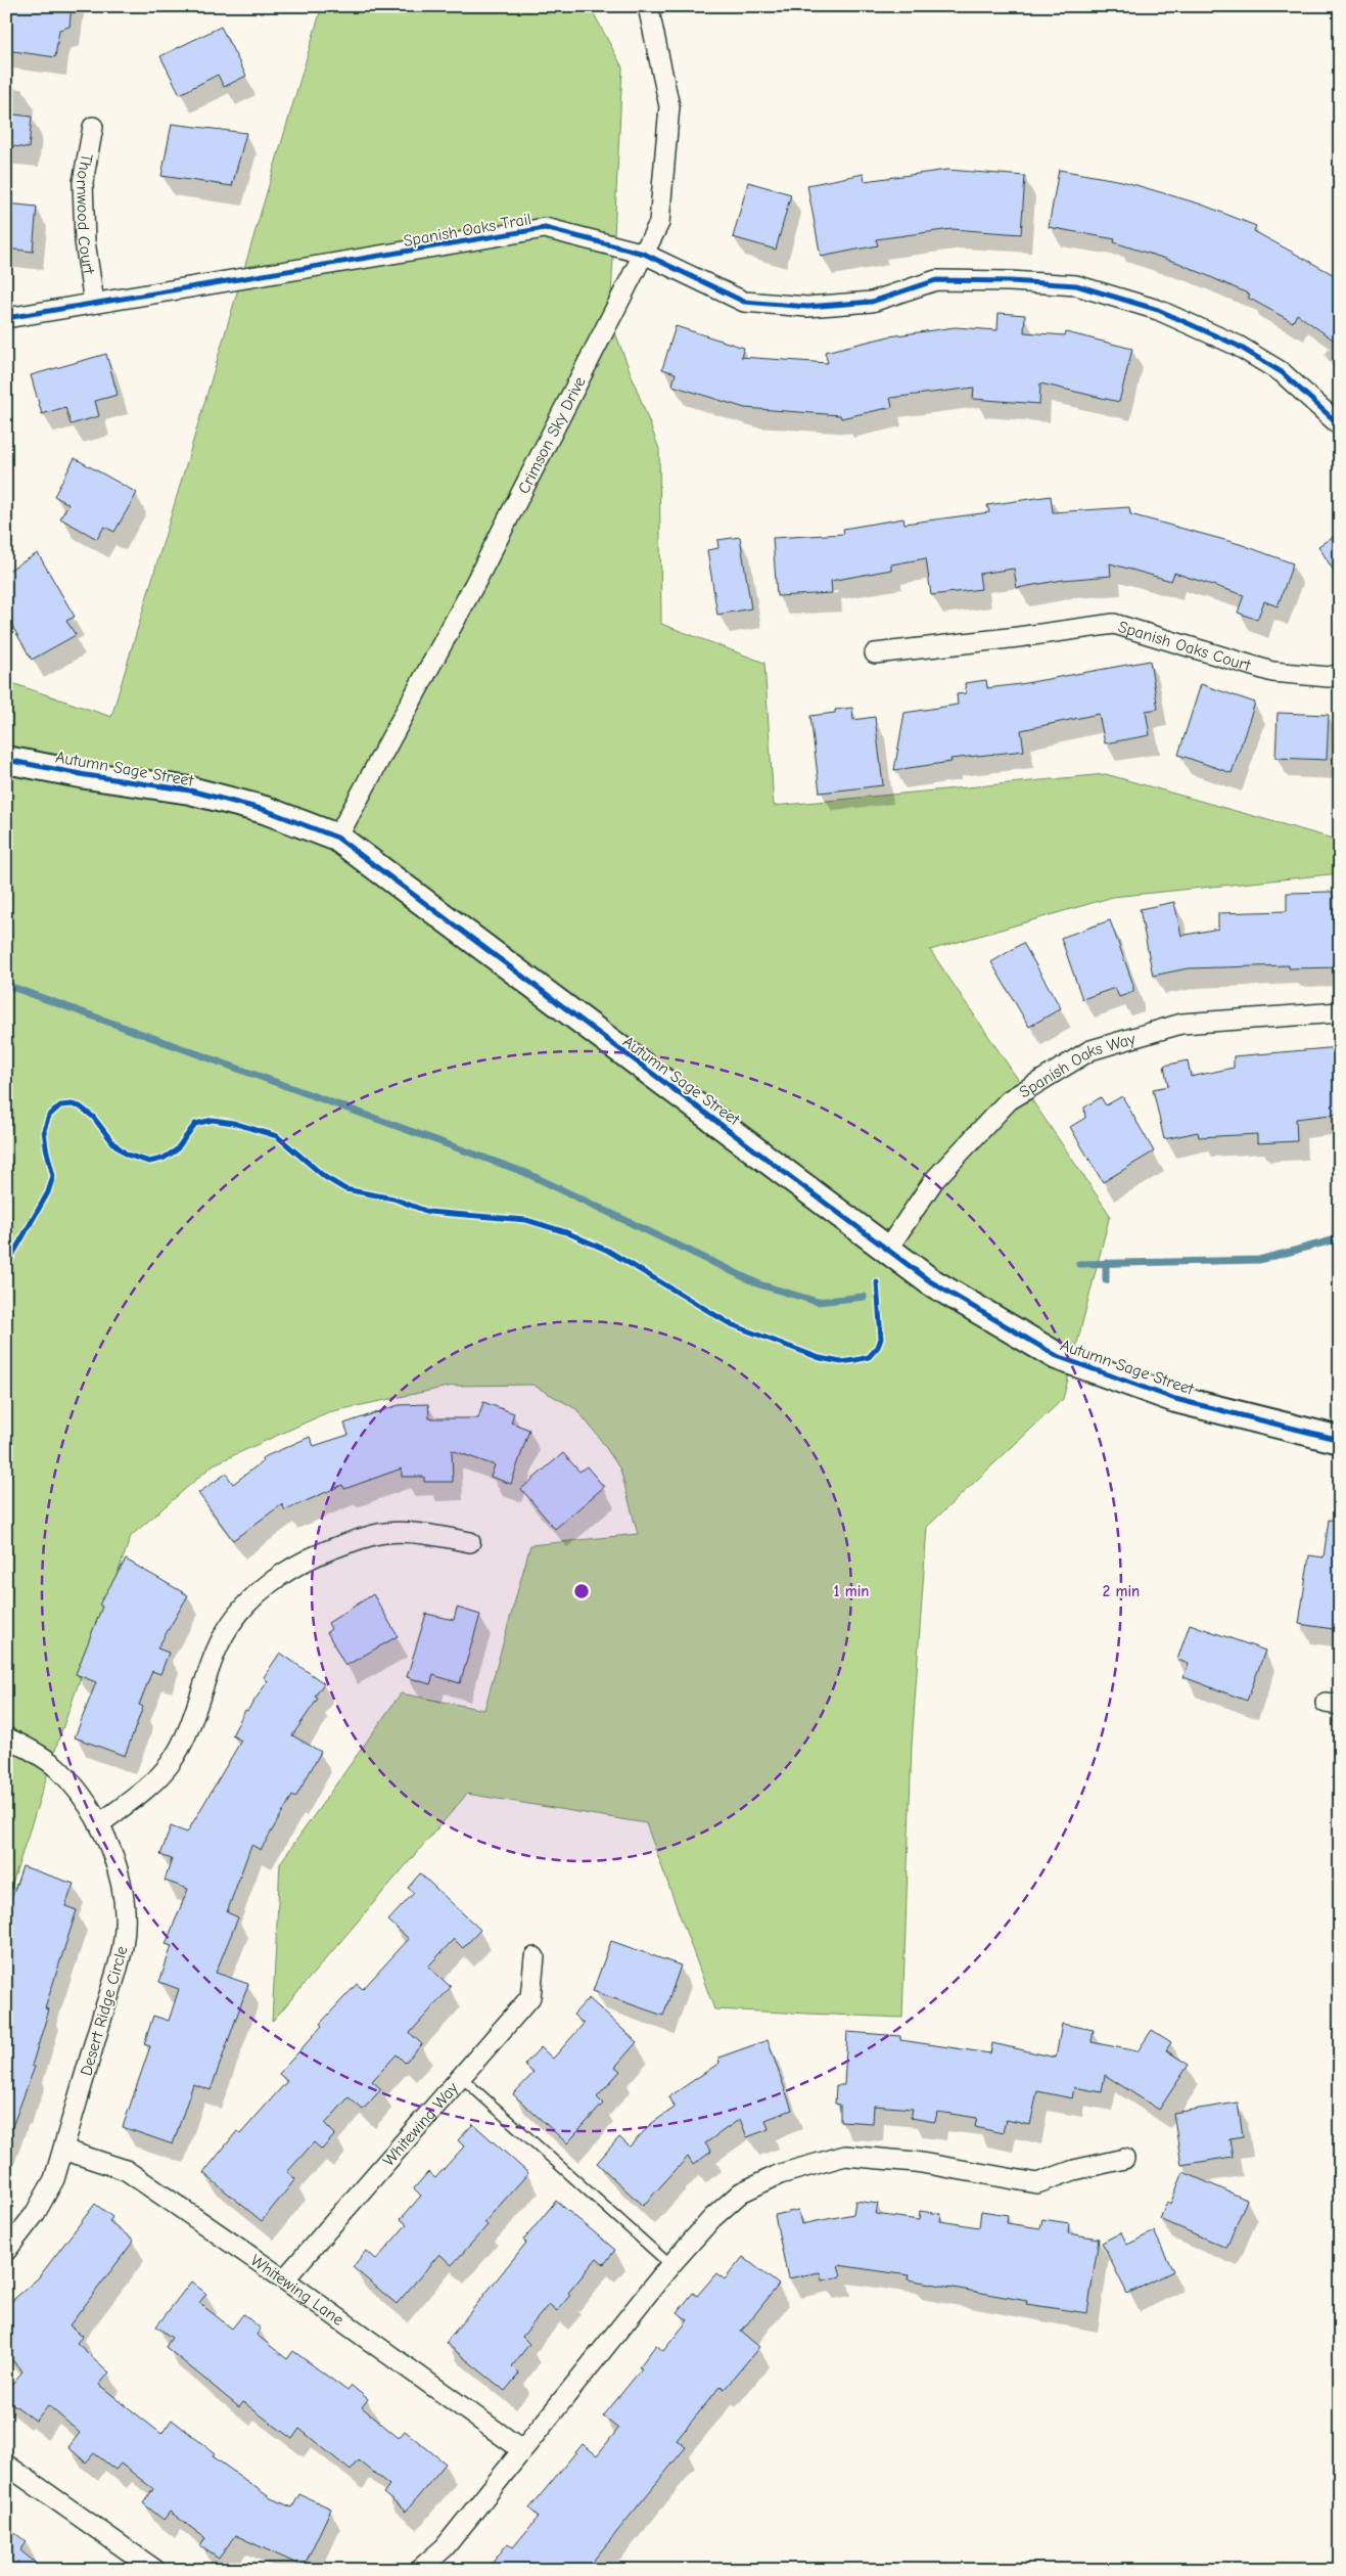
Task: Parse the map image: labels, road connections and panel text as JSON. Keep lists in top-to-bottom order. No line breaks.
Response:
{"streets":{"street":["Thornwood Court","Spanish Oaks Trail","Crimson Sky Drive","Spanish Oaks Court","Autumn Sage Street","Spanish Oaks Way","Desert Ridge Circle","Whitewing Way","Whitewing Lane"]},"crossings":[["Thornwood Court","Spanish Oaks Trail"],["Spanish Oaks Trail","Crimson Sky Drive"],["Crimson Sky Drive","Autumn Sage Street"],["Autumn Sage Street","Spanish Oaks Way"],["Desert Ridge Circle","Whitewing Lane"],["Whitewing Way","Whitewing Lane"]],"rings":["1 min","2 min"]}
